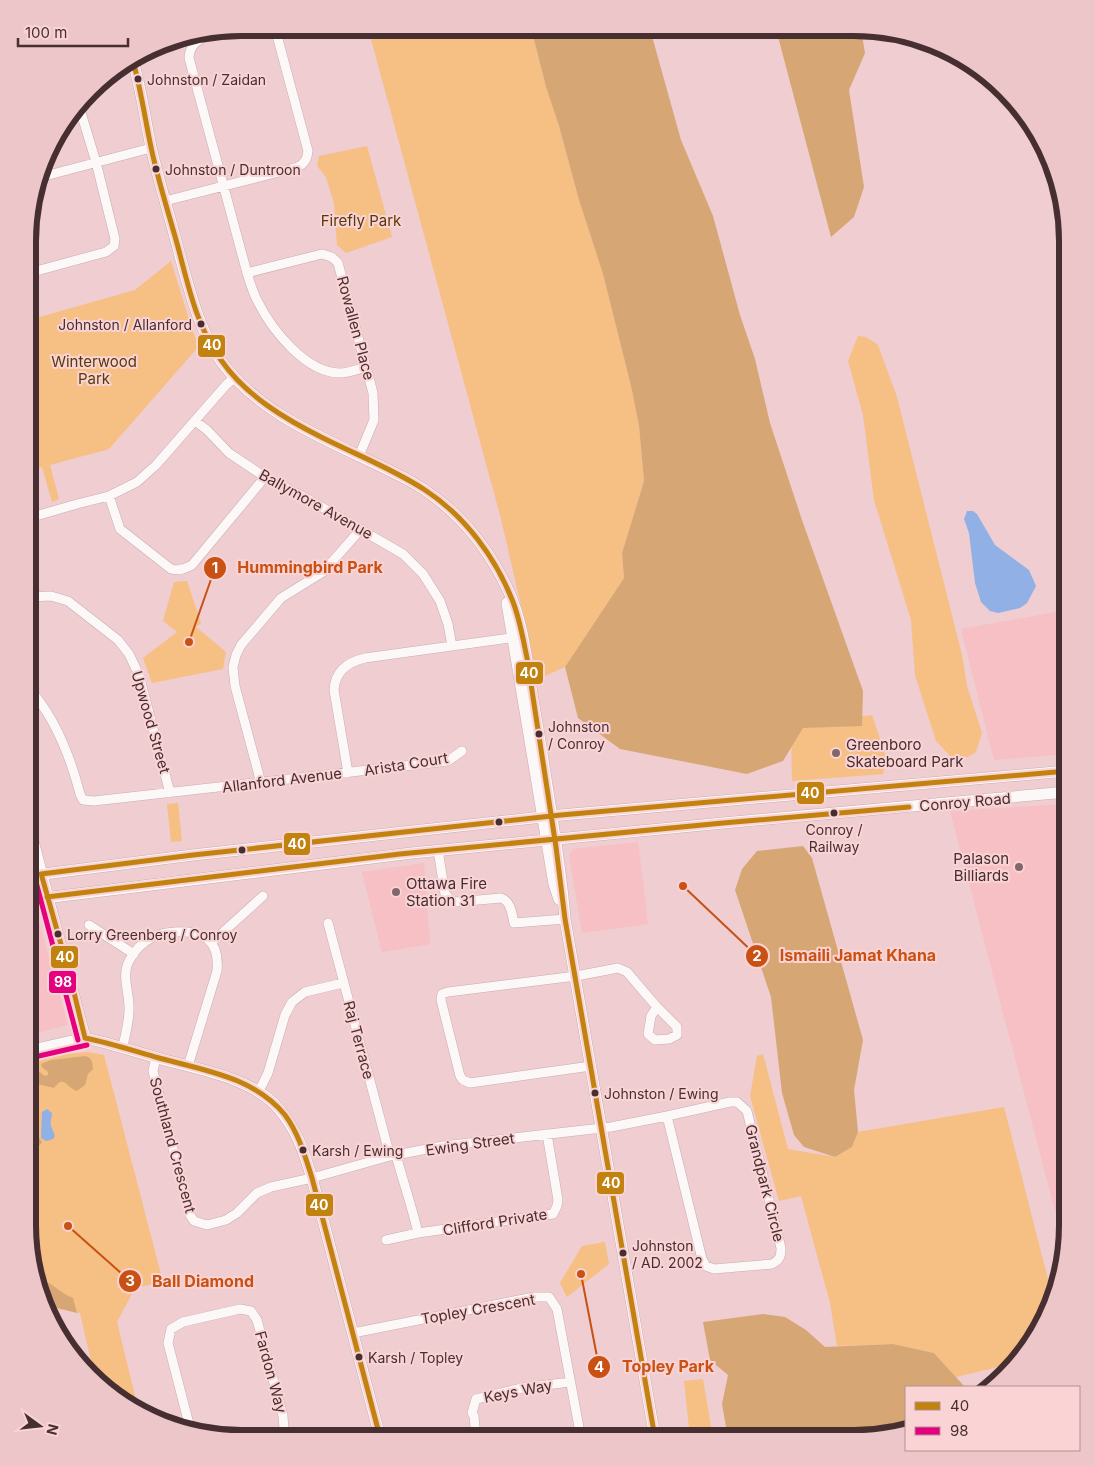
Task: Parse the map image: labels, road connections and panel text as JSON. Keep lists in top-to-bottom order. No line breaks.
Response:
{"streets":{"street":["Rowallen Place","Ballymore Avenue","Upwood Street","Arista Court","Allanford Avenue","Conroy Road","Raj Terrace","Ewing Street","Southland Crescent","Grandpark Circle","Clifford Private","Topley Crescent","Fardon Way","Keys Way"]},"crossings":[["Ballymore Avenue","Allanford Avenue"],["Upwood Street","Allanford Avenue"],["Arista Court","Allanford Avenue"],["Raj Terrace","Ewing Street"],["Raj Terrace","Clifford Private"],["Ewing Street","Southland Crescent"],["Ewing Street","Grandpark Circle"],["Ewing Street","Clifford Private"],["Topley Crescent","Keys Way"]],"parks":["Firefly Park","Winterwood Park"],"places":["Johnston / Zaidan","Johnston / Duntroon","Johnston / Allanford","Hummingbird Park","Johnston / Conroy","Greenboro Skateboard Park","Conroy / Railway","Palason Billiards","Ismaili Jamat Khana","Ottawa Fire Station 31","Lorry Greenberg / Conroy","Johnston / Ewing","Karsh / Ewing","Ball Diamond","Johnston / AD. 2002","Topley Park","Karsh / Topley"],"lines":["transit line 40","transit line 98"],"legend":["40","98"],"scale_bar":"100 m","north":"right"}
